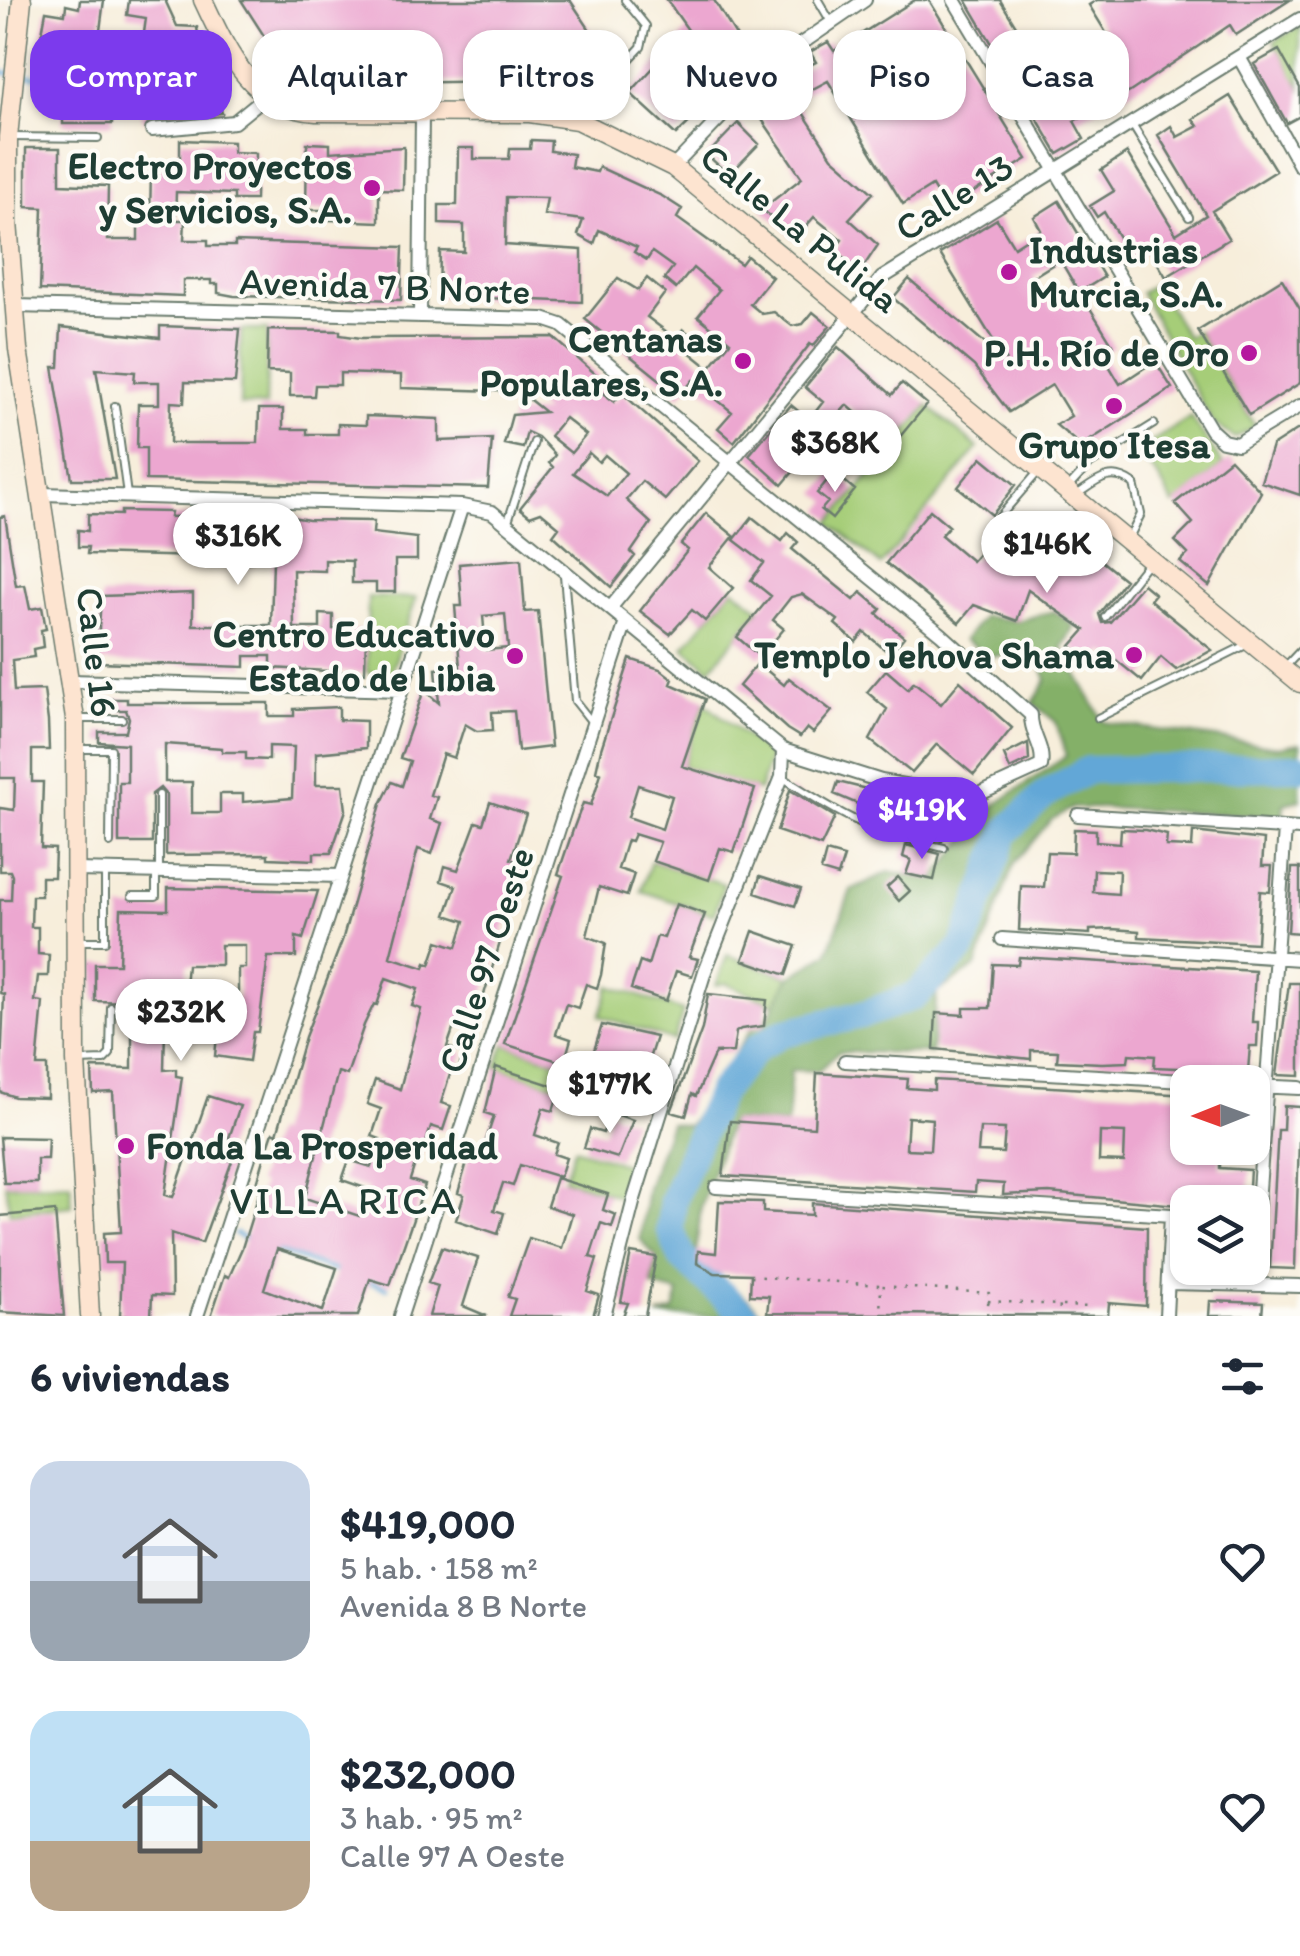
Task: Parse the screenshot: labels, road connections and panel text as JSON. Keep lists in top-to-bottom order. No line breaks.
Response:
{"streets":{"main road":["Calle La Pulida","Calle 16"],"street":["Calle 13","Avenida 7 B Norte","Calle 97 Oeste"]},"crossings":[["Calle 13","Calle La Pulida"],["Calle 13","Avenida 7 B Norte"],["Avenida 7 B Norte","Calle 16"]],"districts":["VILLA RICA"],"places":["Electro Proyectos y Servicios, S.A.","Industrias Murcia, S.A.","P.H. Río de Oro","Centanas Populares, S.A.","Grupo Itesa","Templo Jehova Shama","Centro Educativo Estado de Libia","Fonda La Prosperidad"],"north":"left","page":{"chip":["Comprar","Alquilar","Filtros","Nuevo","Piso","Casa"],"price":["$368K","$316K","$146K","$419K","$232K","$177K"],"heading":"6 viviendas","list":[{"name":"$419,000","note":"5 hab. · 158 m² · Avenida 8 B Norte"},{"name":"$232,000","note":"3 hab. · 95 m² · Calle 97 A Oeste"}]}}
